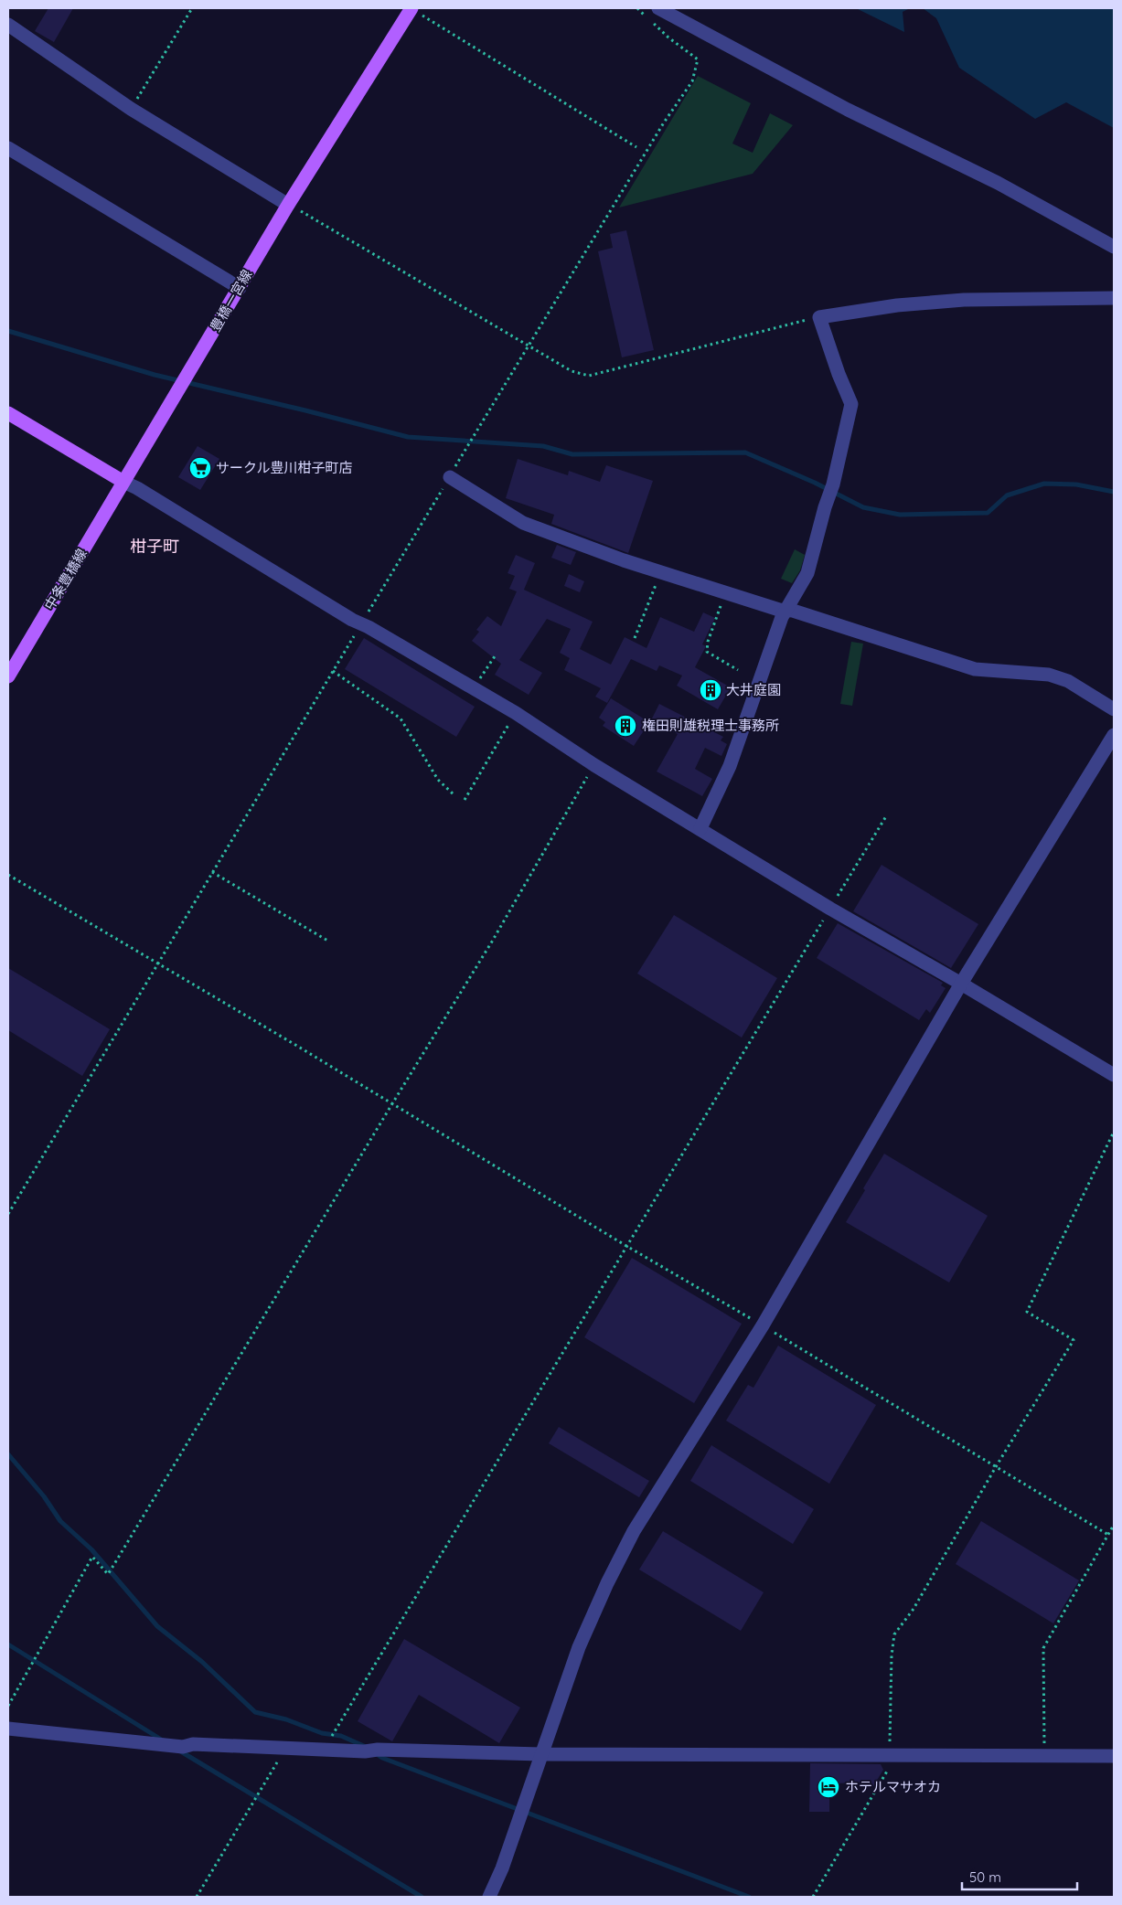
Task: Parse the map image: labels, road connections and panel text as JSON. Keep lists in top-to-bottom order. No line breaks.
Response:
{"streets":{"main road":["豊橋一宮線","中条豊橋線"]},"crossings":[["豊橋一宮線","中条豊橋線"]],"districts":["柑子町"],"places":{"supermarket":["サークル豊川柑子町店"],"building":["大井庭園","権田則雄税理士事務所"],"hotel":["ホテルマサオカ"]},"scale_bar":"50 m"}
